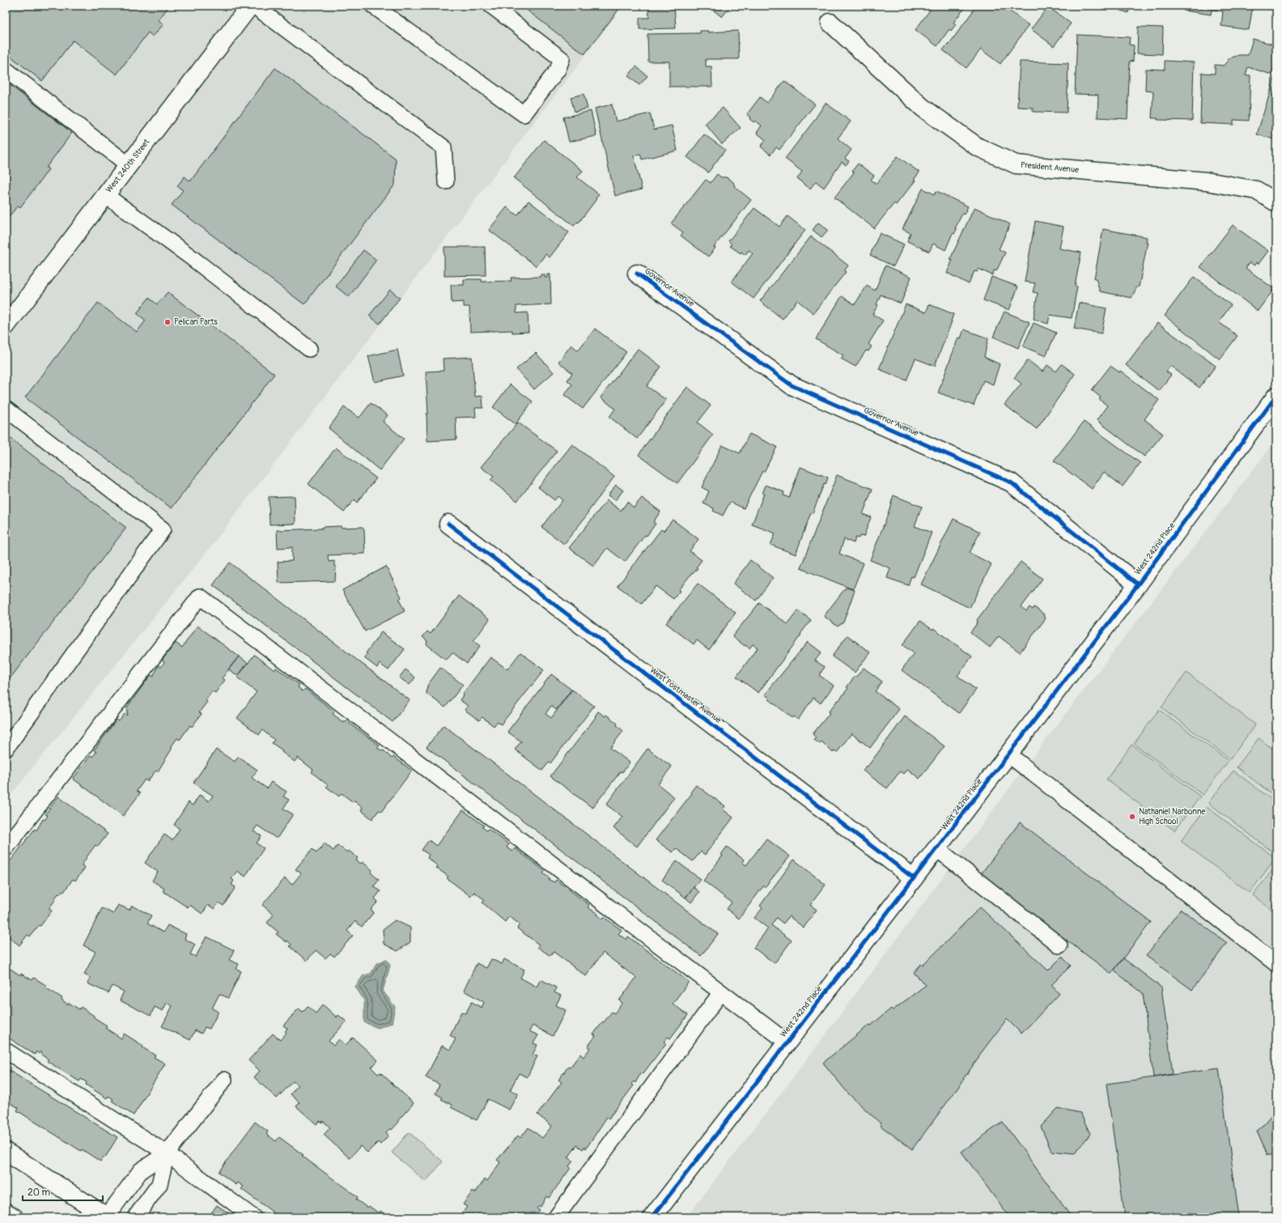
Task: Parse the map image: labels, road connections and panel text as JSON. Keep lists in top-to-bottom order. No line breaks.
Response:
{"streets":{"street":["West 240th Street","President Avenue","Governor Avenue","West 242nd Place","West Postmaster Avenue"]},"crossings":[["Governor Avenue","West 242nd Place"],["West 242nd Place","West Postmaster Avenue"]],"places":["Pelican Parts","Nathaniel Narbonne High School"],"scale_bar":"20 m"}
